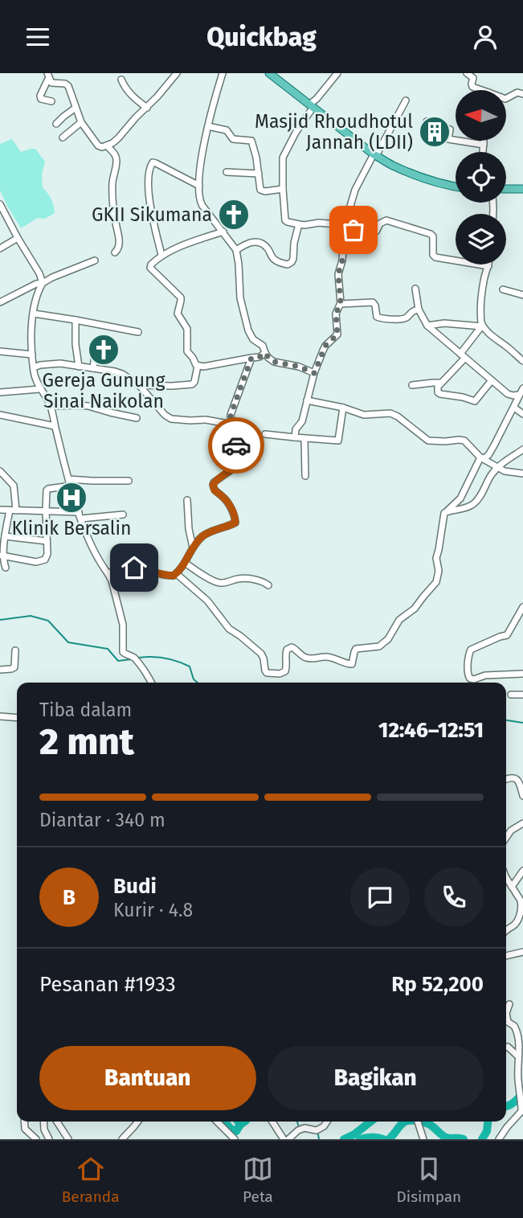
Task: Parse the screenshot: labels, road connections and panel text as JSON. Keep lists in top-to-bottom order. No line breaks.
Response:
{"places":{"building":["Masjid Rhoudhotul Jannah (LDII)"],"church":["GKII Sikumana","Gereja Gunung Sinai Naikolan"],"hospital":["Klinik Bersalin"]},"north":"left","page":{"header":"Quickbag","heading":["2 mnt","Tiba dalam","12:46–12:51"],"panel":["Budi","Kurir · 4.8","Pesanan #1933","Rp 52,200"],"bar":"Diantar · 340 m","round":"B","buttons":["Bantuan","Bagikan"],"tabs":["Beranda","Peta","Disimpan"]}}
